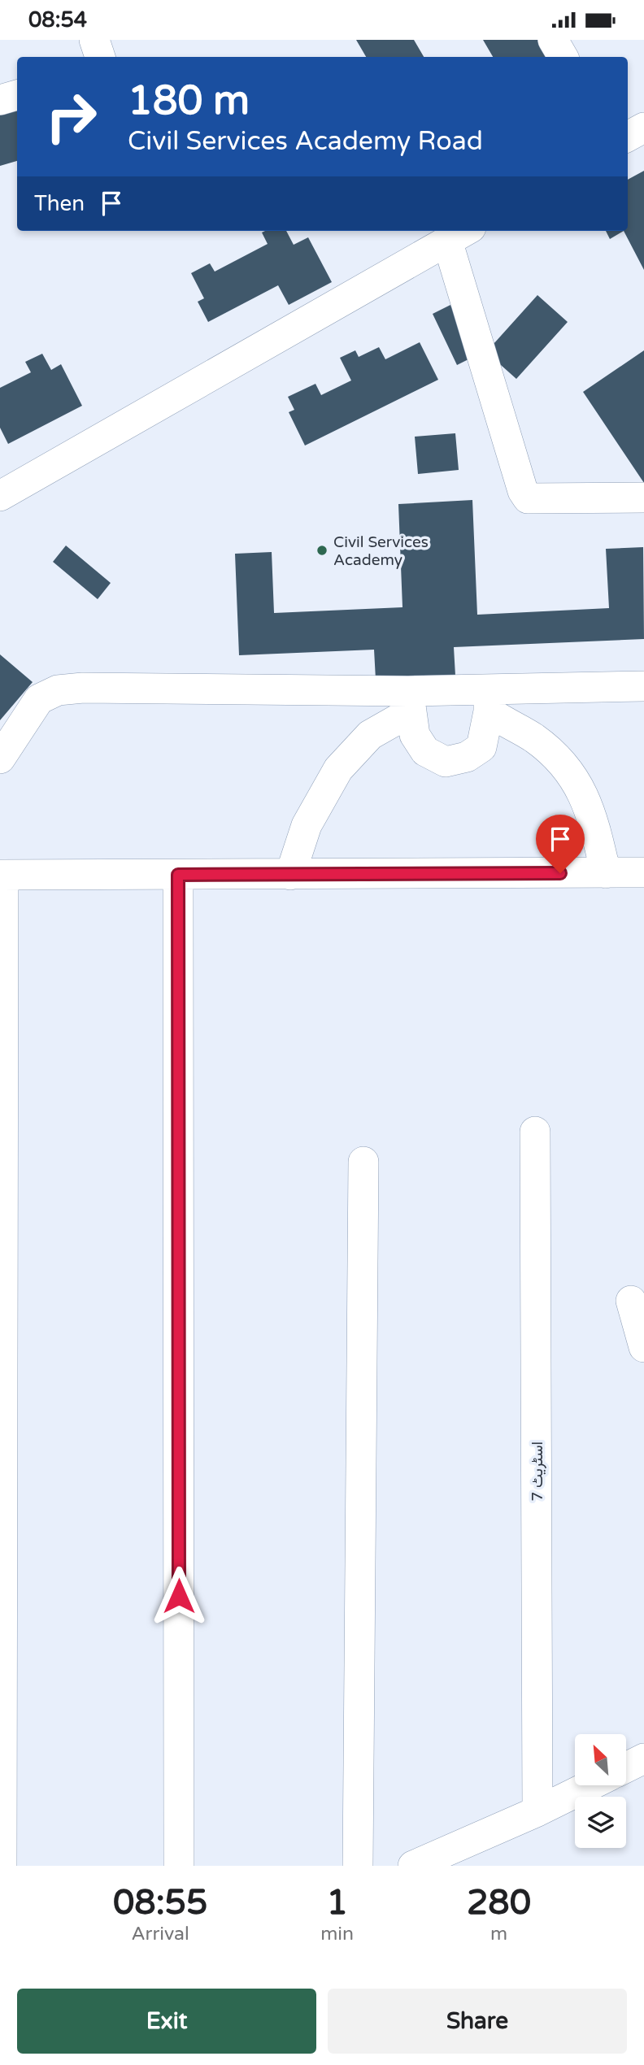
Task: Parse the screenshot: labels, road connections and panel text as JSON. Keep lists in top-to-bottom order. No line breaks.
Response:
{"streets":{"street":["اسٹریٹ 7"]},"places":["Civil Services Academy"],"north":"top left","page":{"status":"08:54","turn":["180 m","Civil Services Academy Road"],"then":"Then","eta":["08:55","Arrival","1","min","280","m"],"buttons":["Exit","Share"]}}
